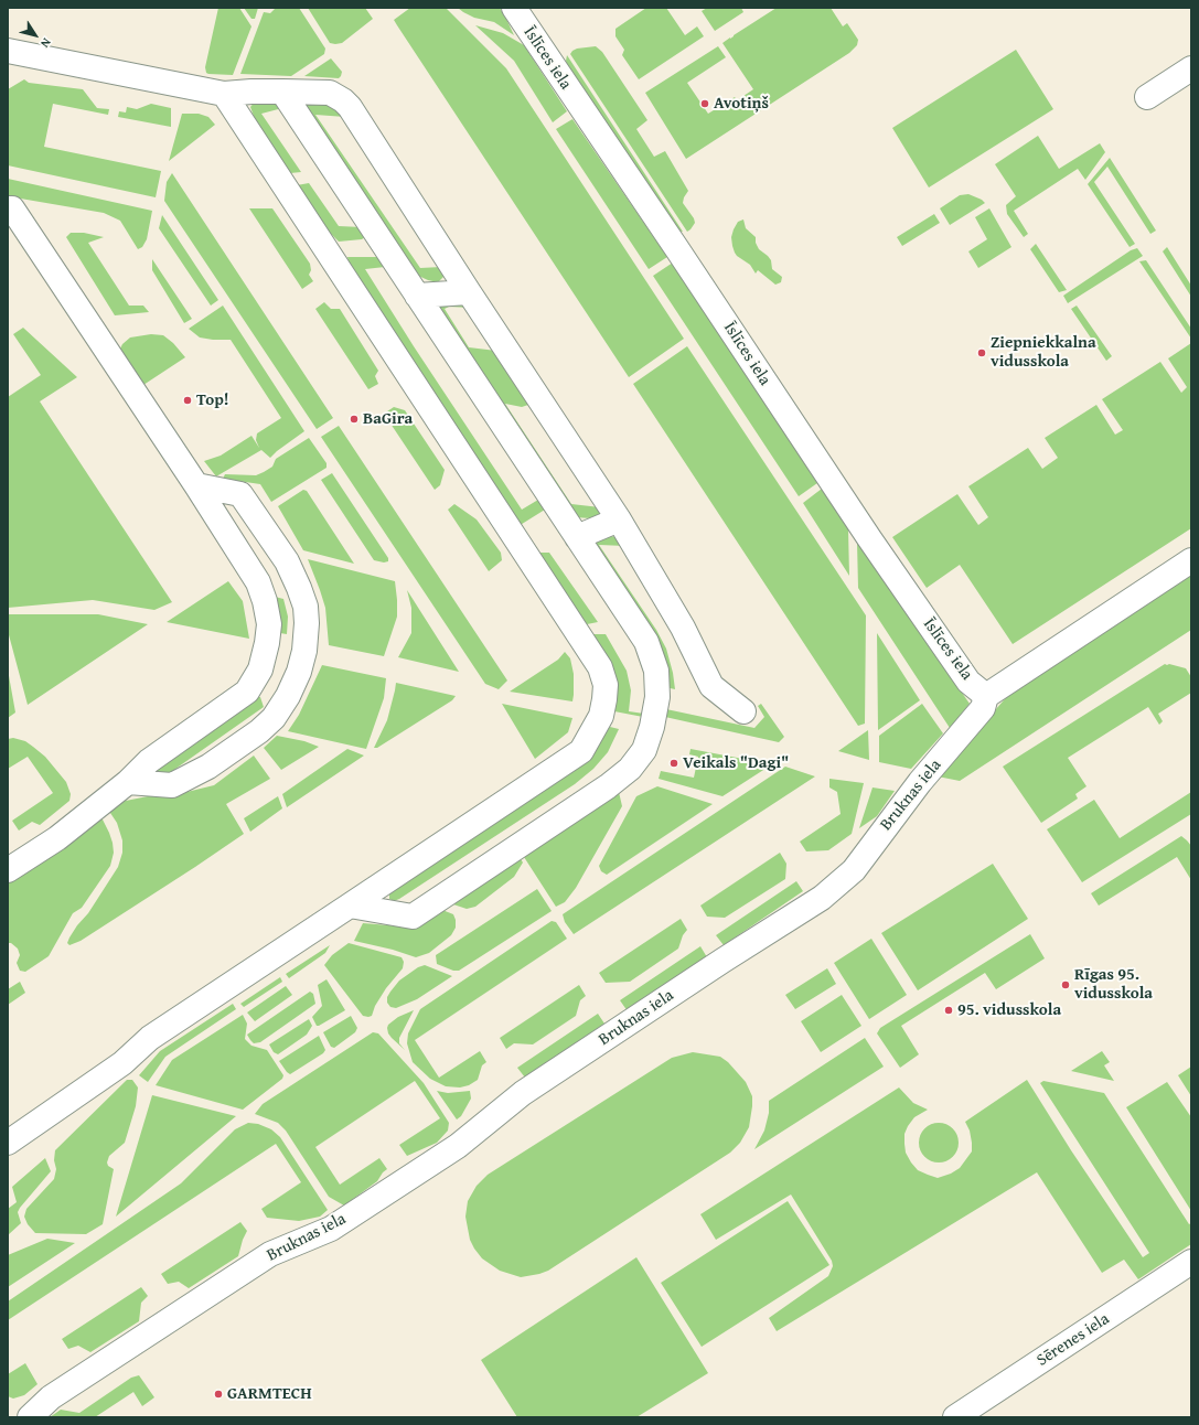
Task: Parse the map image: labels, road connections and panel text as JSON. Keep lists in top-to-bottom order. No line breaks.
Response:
{"streets":{"street":["Īslīces iela","Bruknas iela","Sērenes iela"]},"crossings":[["Īslīces iela","Bruknas iela"]],"places":["Avotiņš","Ziepniekkalna vidusskola","Top!","BaGira","Veikals \"Dagi\"","Rīgas 95. vidusskola","95. vidusskola","GARMTECH"],"north":"bottom right"}
